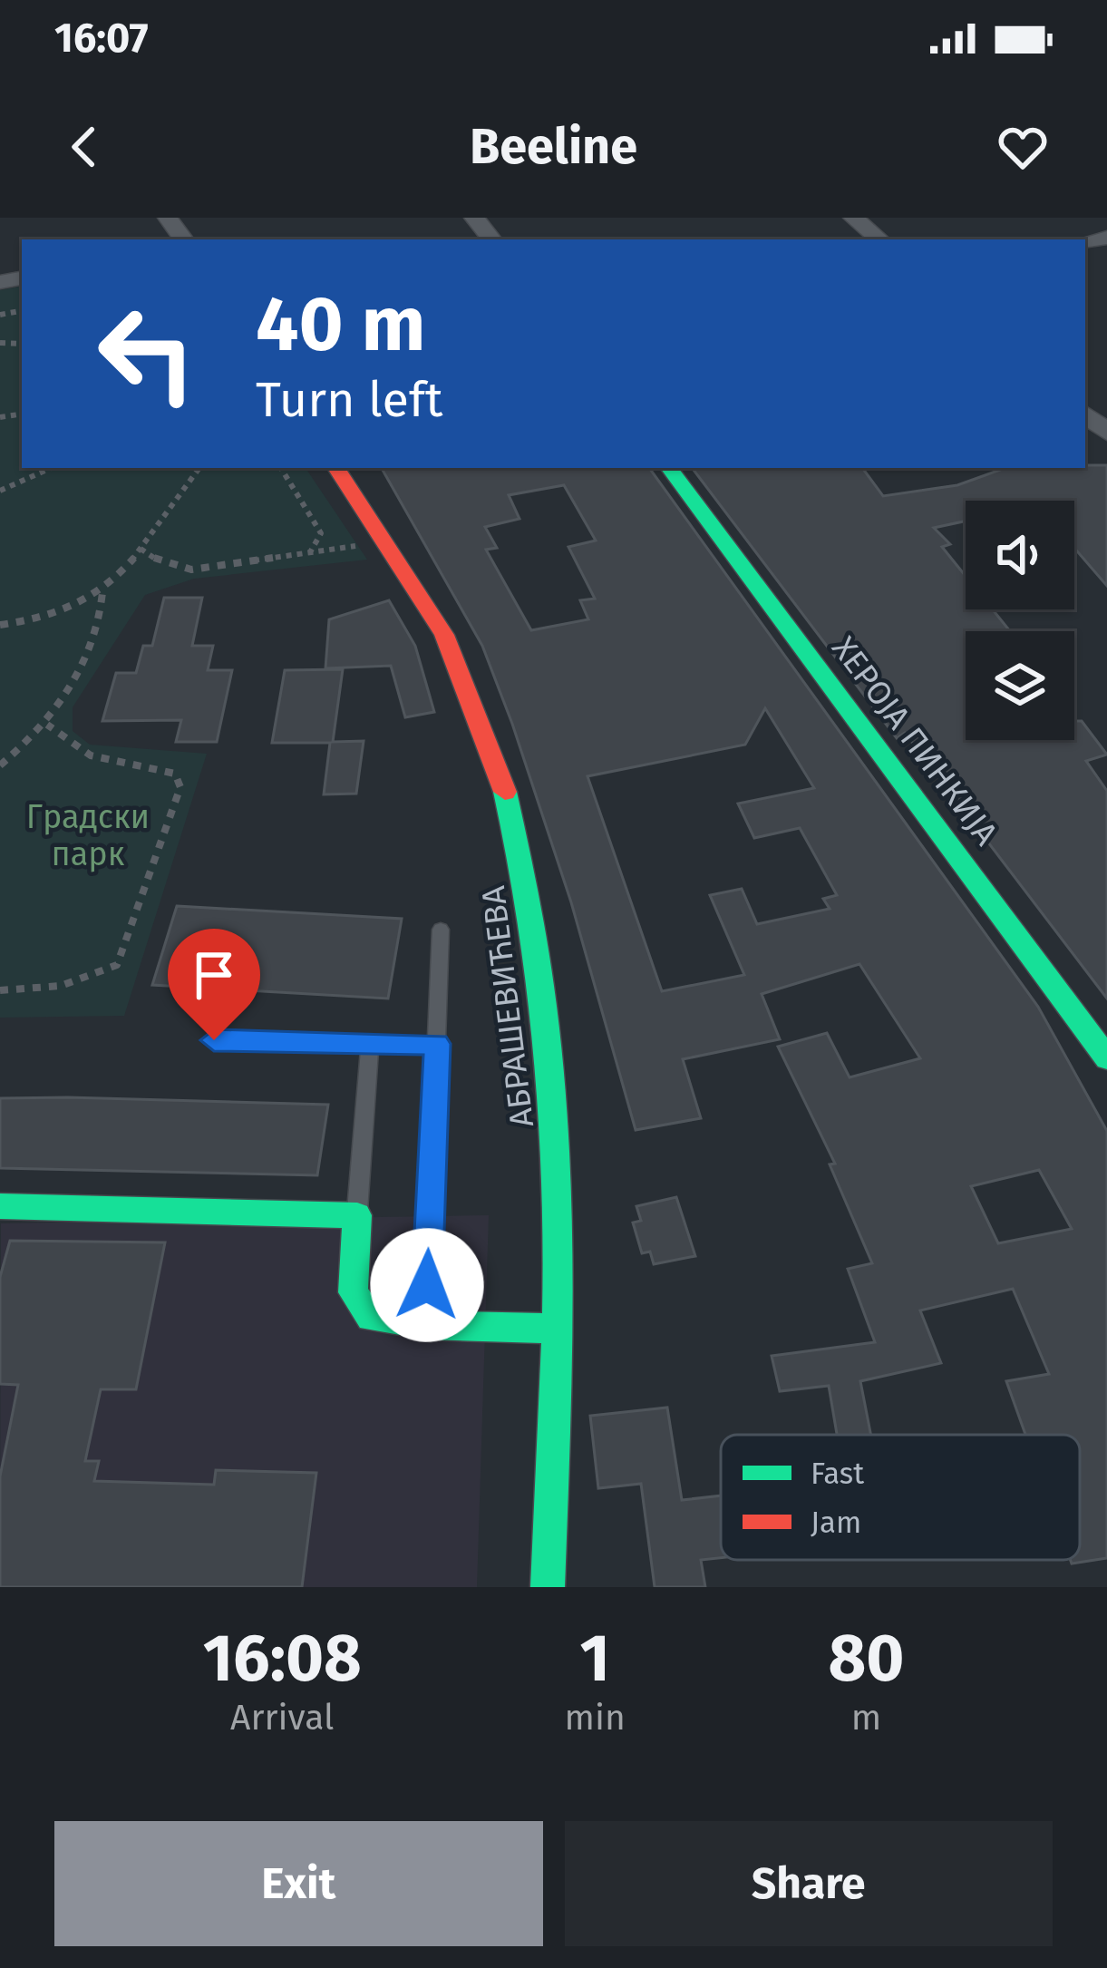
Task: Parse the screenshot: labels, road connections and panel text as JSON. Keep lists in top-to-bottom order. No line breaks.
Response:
{"streets":{"street":["ХЕРОЈА ПИНКИЈА","АБРАШЕВИЋЕВА"]},"parks":["Градски парк"],"legend":["Fast","Jam"],"page":{"status":"16:07","header":"Beeline","turn":["40 m","Turn left"],"eta":["16:08","Arrival","1","min","80","m"],"buttons":["Exit","Share"]}}
